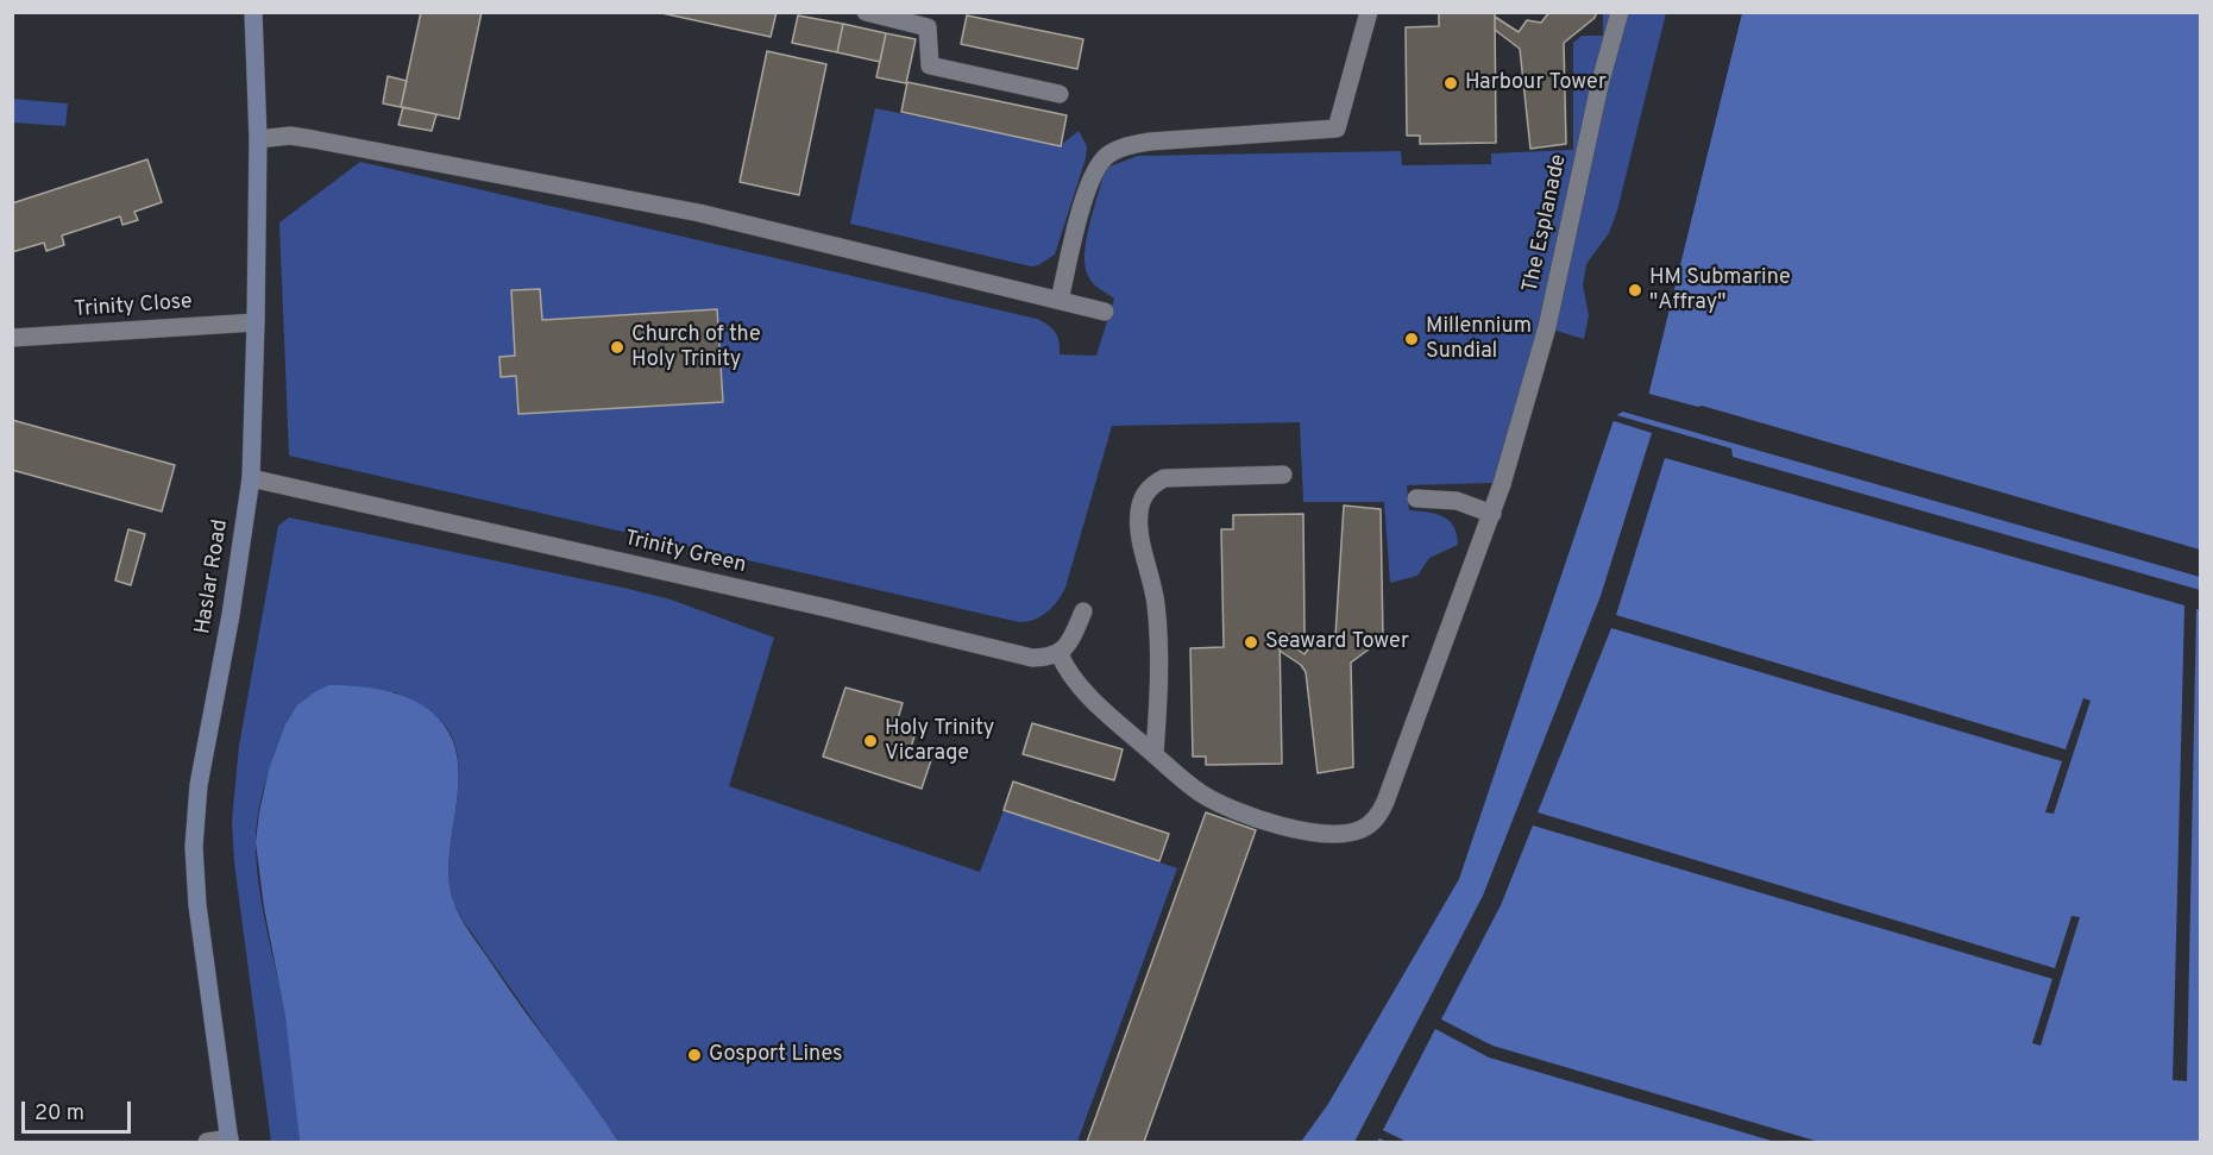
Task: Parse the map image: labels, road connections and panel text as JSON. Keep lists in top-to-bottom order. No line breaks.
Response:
{"streets":{"street":["The Esplanade","Trinity Close","Trinity Green","Haslar Road"]},"crossings":[["The Esplanade","Trinity Green"],["Trinity Close","Haslar Road"],["Trinity Green","Haslar Road"]],"places":["Harbour Tower","HM Submarine \"Affray\"","Millennium Sundial","Church of the Holy Trinity","Seaward Tower","Holy Trinity Vicarage","Gosport Lines"],"scale_bar":"20 m"}
